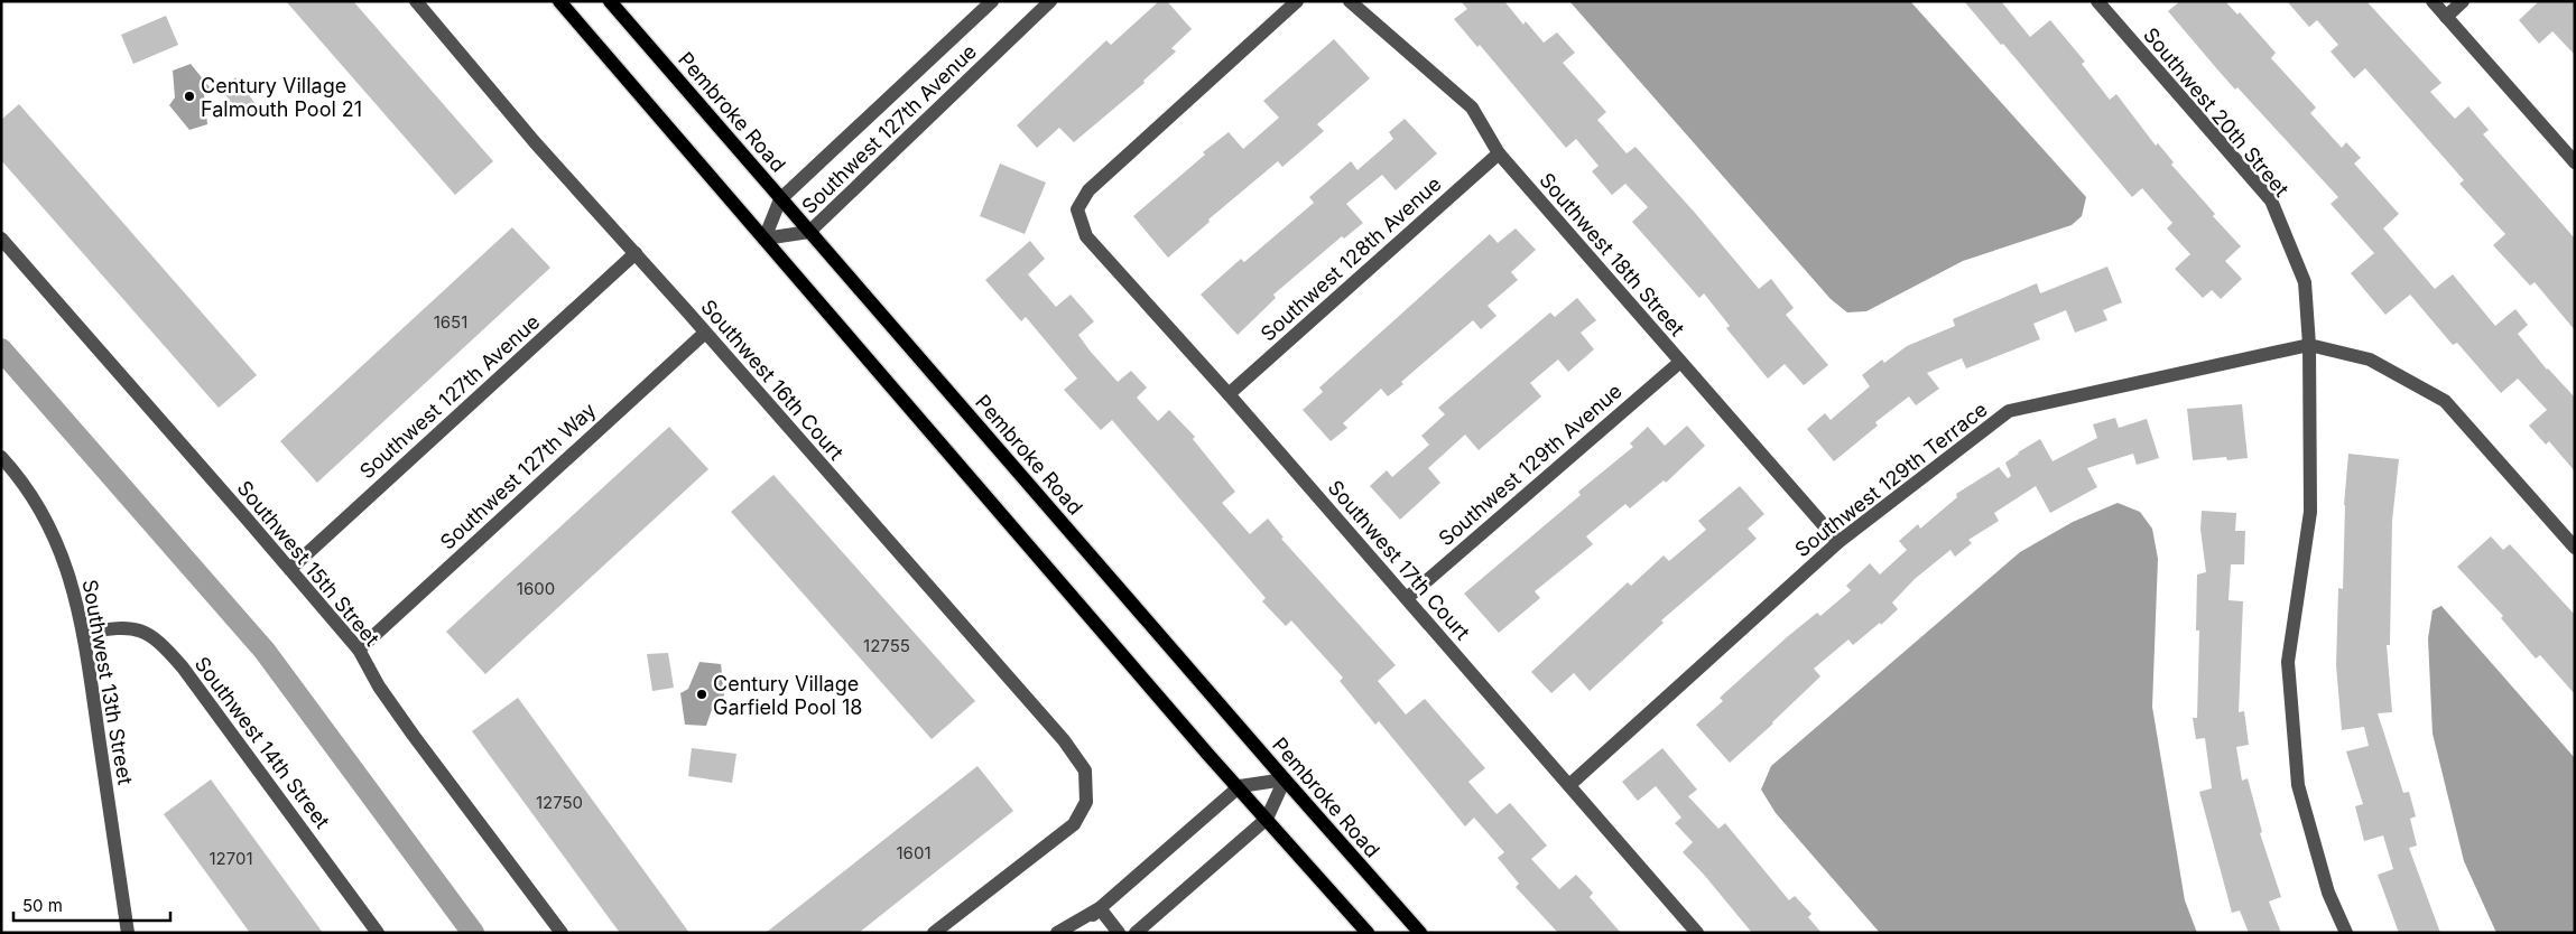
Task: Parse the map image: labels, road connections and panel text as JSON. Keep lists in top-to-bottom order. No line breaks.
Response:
{"streets":{"main road":["Pembroke Road"],"street":["Southwest 20th Street","Southwest 127th Avenue","Southwest 18th Street","Southwest 128th Avenue","Southwest 16th Court","Southwest 129th Avenue","Southwest 127th Way","Southwest 129th Terrace","Southwest 17th Court","Southwest 15th Street","Southwest 13th Street","Southwest 14th Street"]},"crossings":[["Pembroke Road","Southwest 127th Avenue"],["Southwest 20th Street","Southwest 129th Terrace"],["Southwest 127th Avenue","Southwest 16th Court"],["Southwest 127th Avenue","Southwest 15th Street"],["Southwest 18th Street","Southwest 128th Avenue"],["Southwest 18th Street","Southwest 129th Avenue"],["Southwest 18th Street","Southwest 129th Terrace"],["Southwest 128th Avenue","Southwest 17th Court"],["Southwest 16th Court","Southwest 127th Way"],["Southwest 129th Avenue","Southwest 17th Court"],["Southwest 127th Way","Southwest 15th Street"],["Southwest 129th Terrace","Southwest 17th Court"],["Southwest 13th Street","Southwest 14th Street"]],"places":["Century Village Falmouth Pool 21","Century Village Garfield Pool 18"],"house_numbers":["1651","1600","12755","12750","1601","12701"],"scale_bar":"50 m"}
